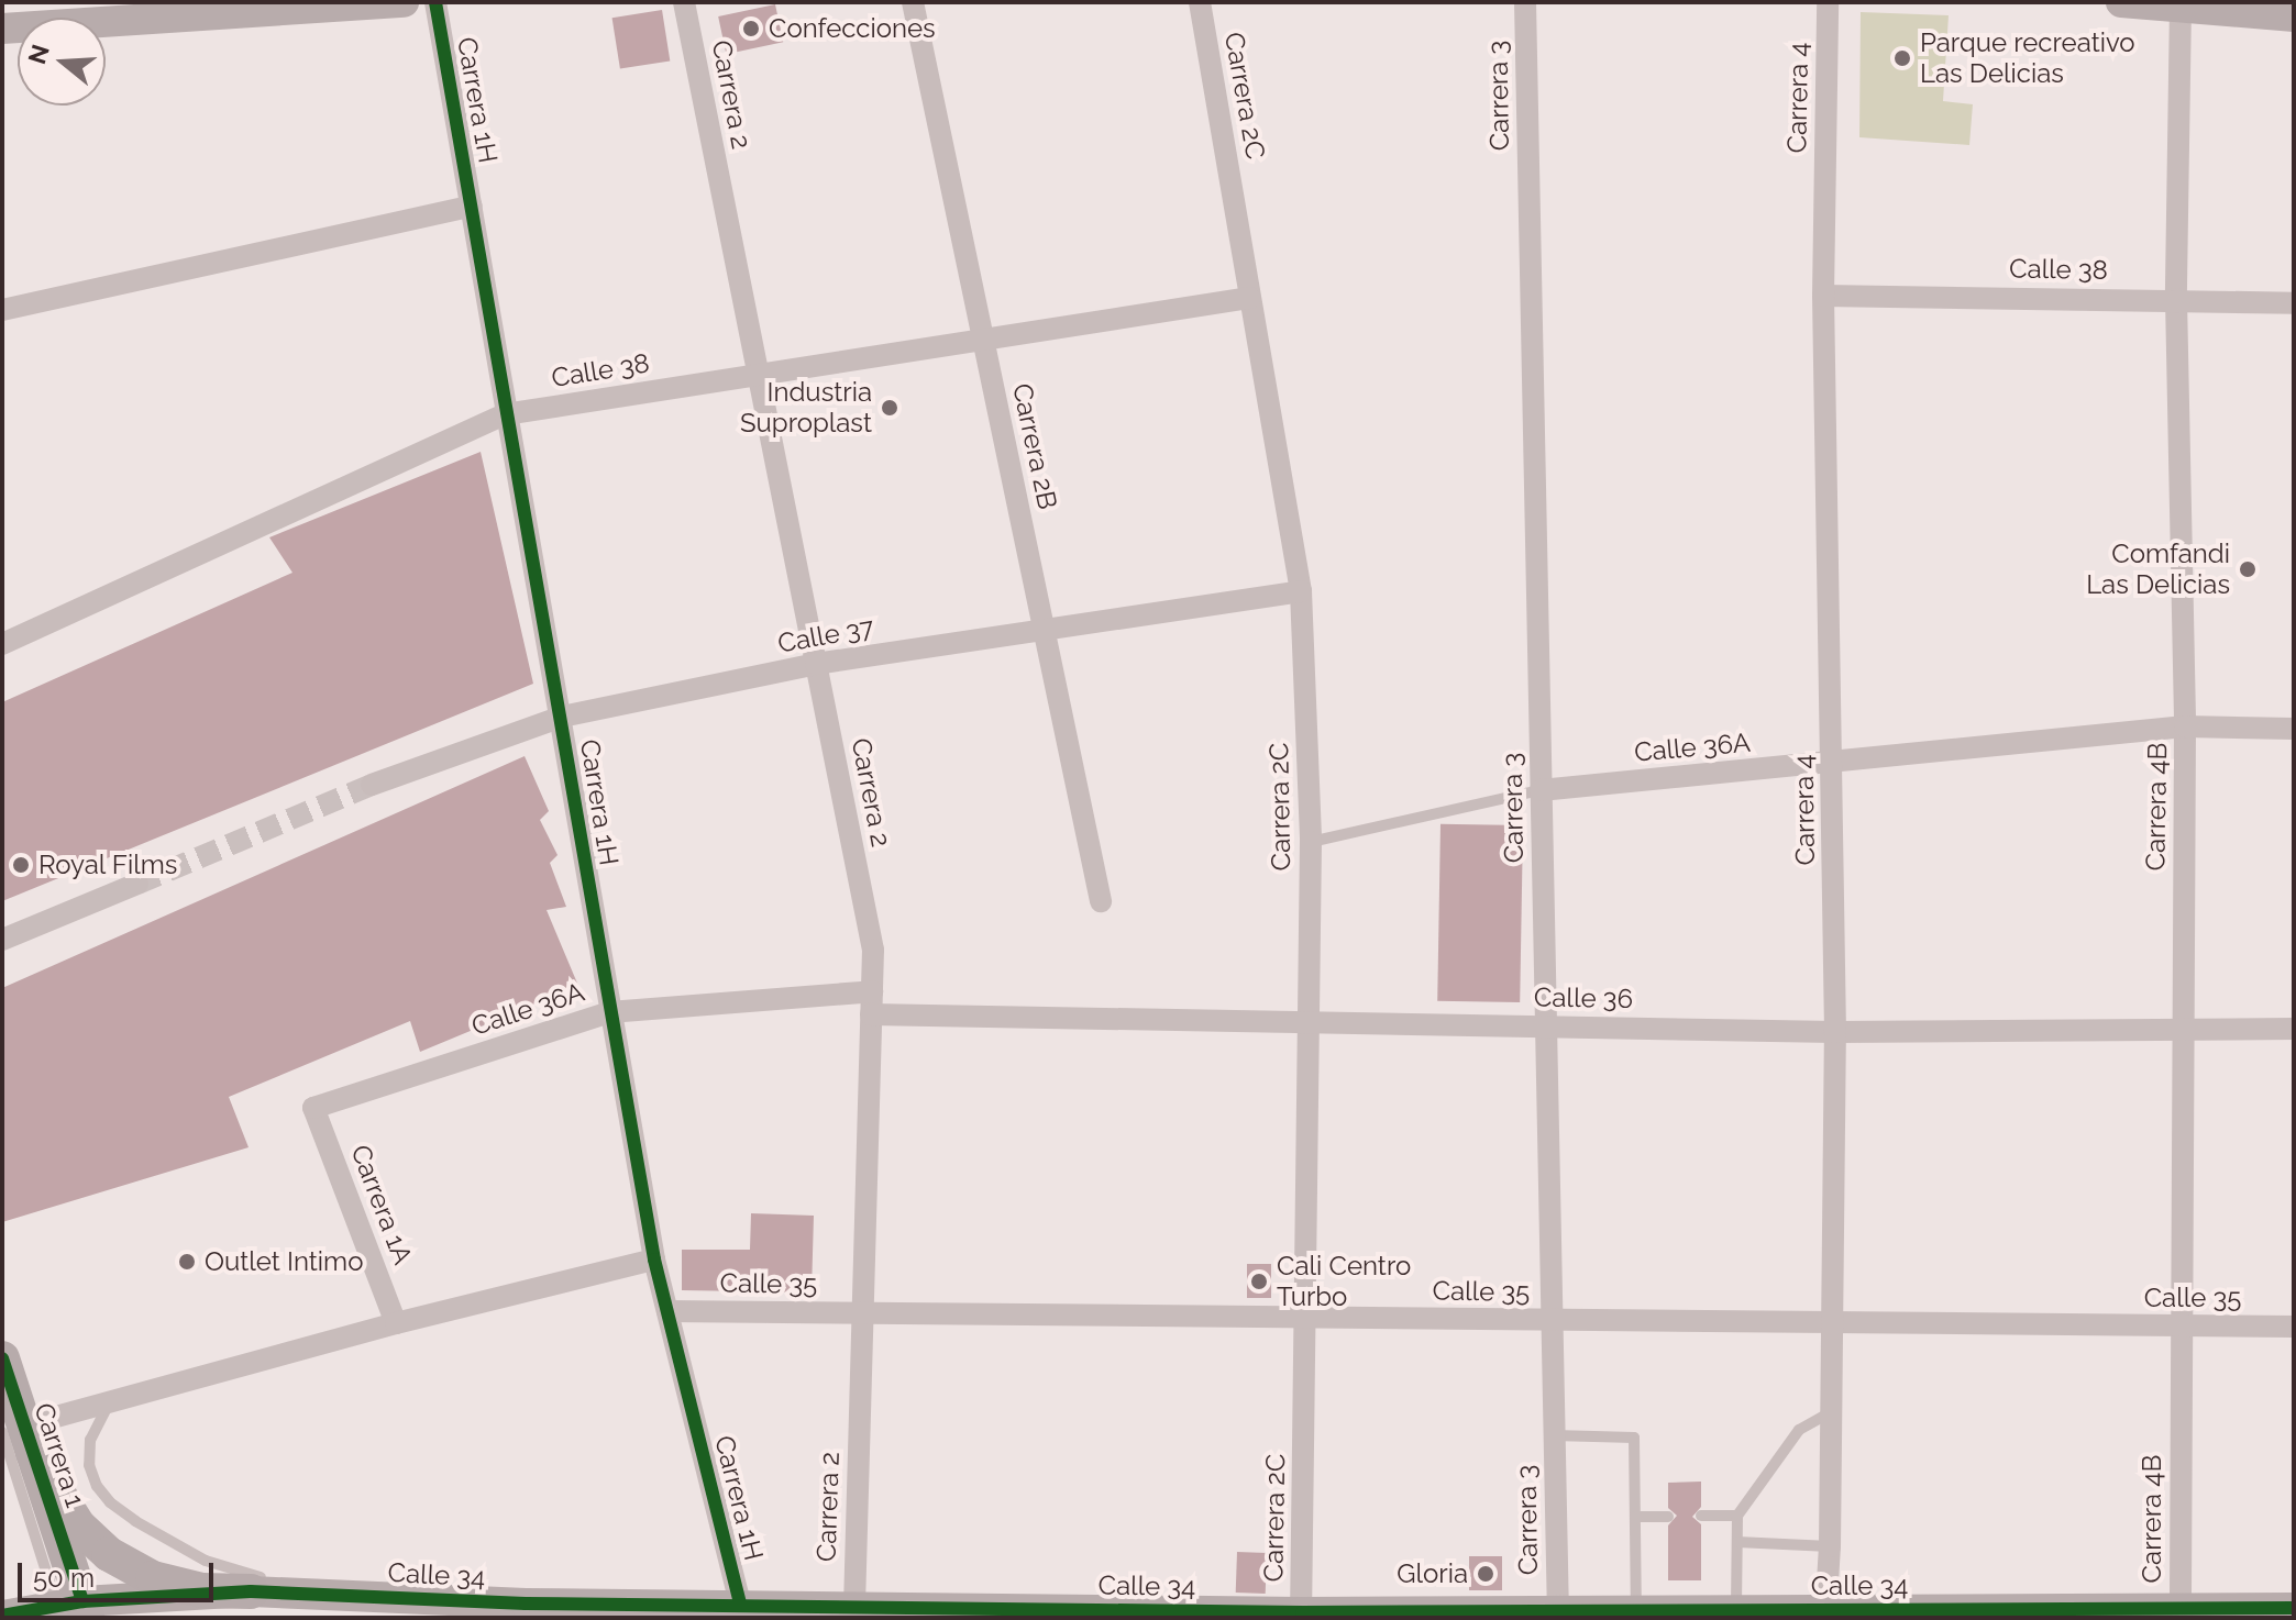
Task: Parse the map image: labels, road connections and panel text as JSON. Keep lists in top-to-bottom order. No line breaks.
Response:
{"streets":{"main road":["Carrera 1","Calle 34"],"street":["Carrera 2","Carrera 2C","Carrera 3","Carrera 4","Carrera 1H","Calle 38","Carrera 2B","Calle 37","Calle 36A","Carrera 4B","Calle 36","Carrera 1A","Calle 35"]},"crossings":[["Carrera 2","Calle 38"],["Carrera 2","Calle 37"],["Carrera 2","Calle 36A"],["Carrera 2","Calle 36"],["Carrera 2","Calle 35"],["Carrera 2","Calle 34"],["Carrera 2C","Calle 38"],["Carrera 2C","Calle 37"],["Carrera 2C","Calle 36A"],["Carrera 2C","Calle 36"],["Carrera 2C","Calle 35"],["Carrera 2C","Calle 34"],["Carrera 3","Calle 36A"],["Carrera 3","Calle 36"],["Carrera 3","Calle 35"],["Carrera 3","Calle 34"],["Carrera 4","Calle 38"],["Carrera 4","Calle 36A"],["Carrera 4","Calle 36"],["Carrera 4","Calle 35"],["Carrera 4","Calle 34"],["Carrera 1H","Calle 38"],["Carrera 1H","Calle 37"],["Carrera 1H","Calle 36A"],["Carrera 1H","Calle 35"],["Carrera 1H","Calle 34"],["Calle 38","Carrera 2B"],["Calle 38","Carrera 4B"],["Carrera 2B","Calle 37"],["Calle 36A","Carrera 4B"],["Calle 36A","Carrera 1A"],["Carrera 4B","Calle 36"],["Carrera 4B","Calle 35"],["Carrera 4B","Calle 34"],["Carrera 1","Calle 34"]],"places":["Confecciones","Parque recreativo Las Delicias","Industria Suproplast","Comfandi Las Delicias","Royal Films","Outlet Intimo","Cali Centro Turbo","Gloria"],"scale_bar":"50 m","north":"left"}
